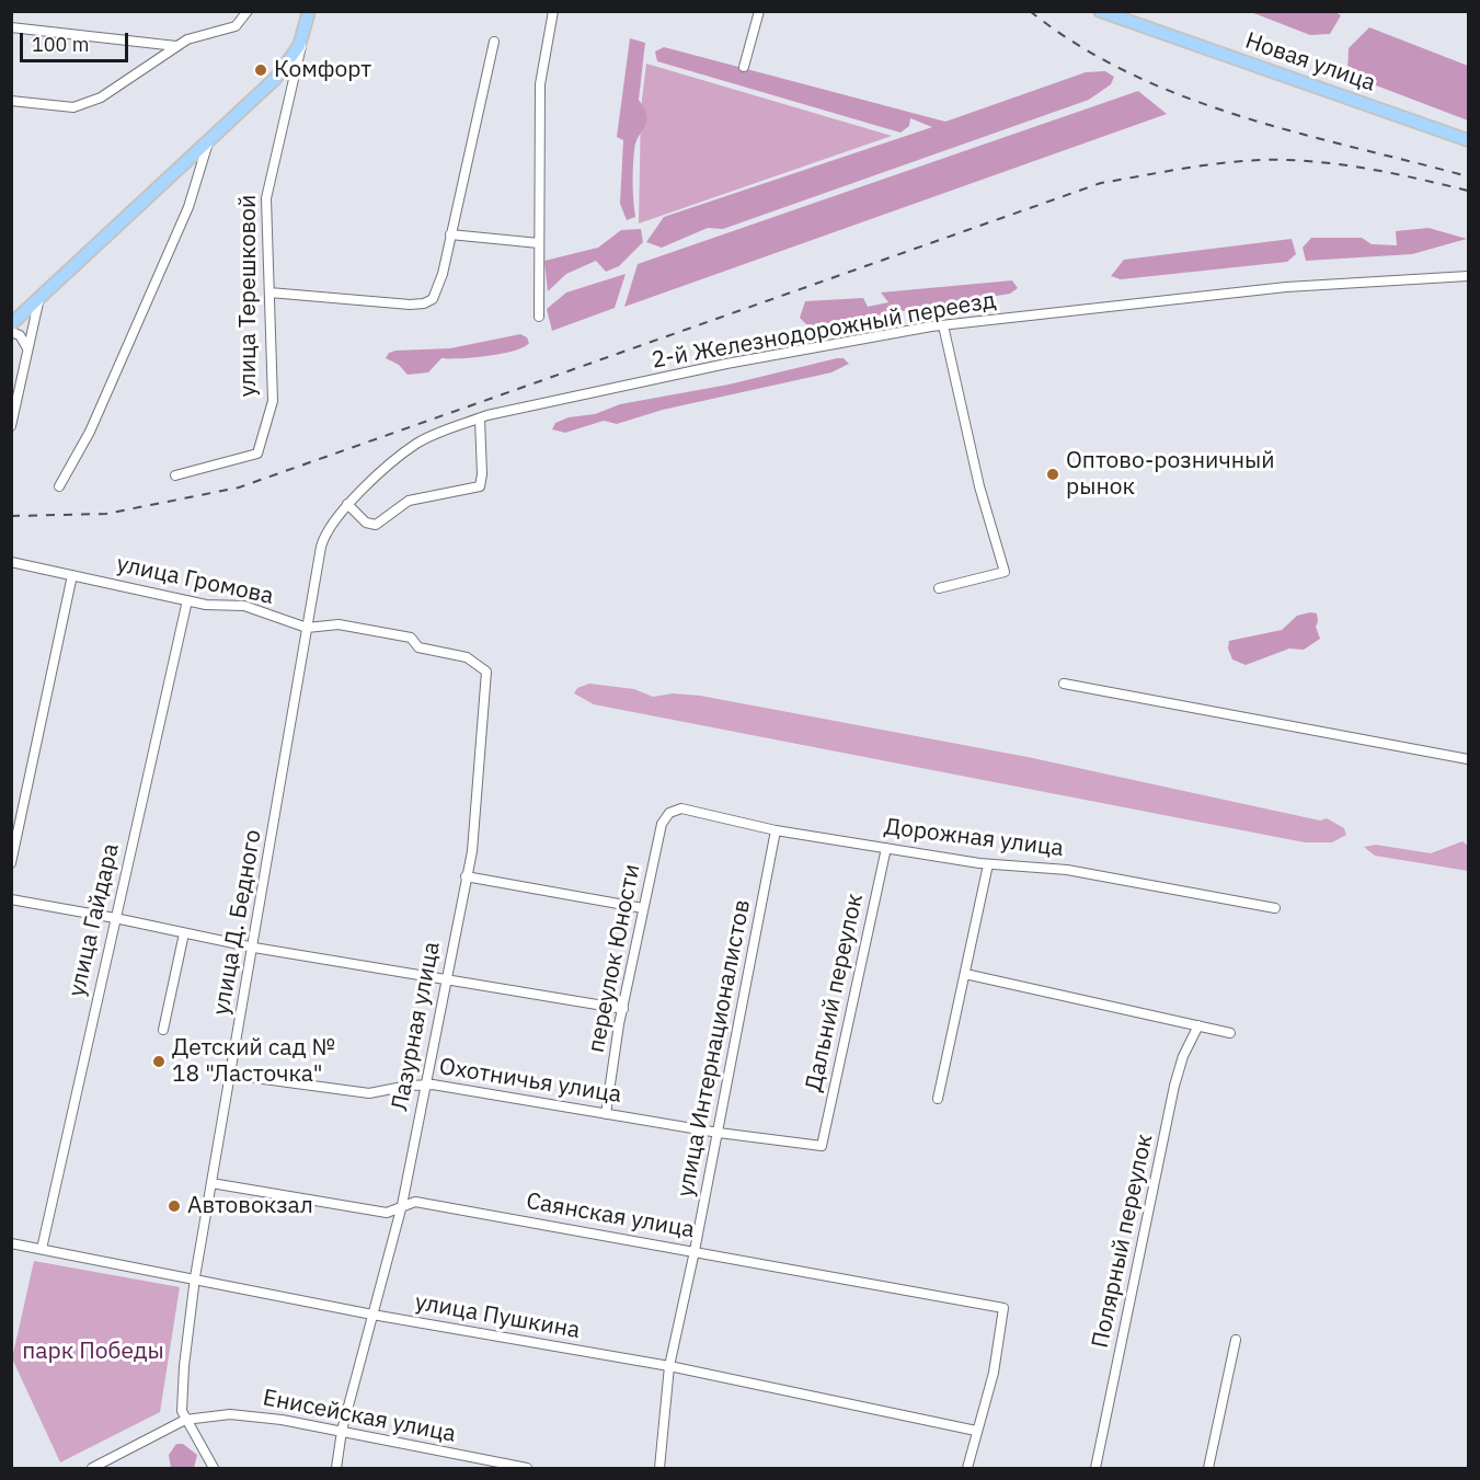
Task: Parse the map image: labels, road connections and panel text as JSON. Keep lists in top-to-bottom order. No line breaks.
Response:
{"streets":{"main road":["Новая улица","улица Терешковой"],"street":["2-й Железнодорожный переезд","улица Громова","Дорожная улица","улица Гайдара","улица Д. Бедного","переулок Юности","Дальний переулок","Лазурная улица","улица Интернационалистов","Охотничья улица","Саянская улица","Полярный переулок","улица Пушкина","Енисейская улица"]},"crossings":[["2-й Железнодорожный переезд","улица Д. Бедного"],["улица Громова","улица Гайдара"],["улица Громова","улица Д. Бедного"],["улица Громова","Лазурная улица"],["Дорожная улица","переулок Юности"],["Дорожная улица","Дальний переулок"],["Дорожная улица","улица Интернационалистов"],["улица Гайдара","улица Пушкина"],["улица Д. Бедного","Охотничья улица"],["улица Д. Бедного","Саянская улица"],["улица Д. Бедного","улица Пушкина"],["улица Д. Бедного","Енисейская улица"],["переулок Юности","Охотничья улица"],["Дальний переулок","Охотничья улица"],["Лазурная улица","Охотничья улица"],["Лазурная улица","Саянская улица"],["Лазурная улица","улица Пушкина"],["Лазурная улица","Енисейская улица"],["улица Интернационалистов","Охотничья улица"],["улица Интернационалистов","Саянская улица"],["улица Интернационалистов","улица Пушкина"],["Саянская улица","улица Пушкина"]],"parks":["парк Победы"],"places":["Комфорт","Оптово-розничный рынок","Детский сад № 18 \"Ласточка\"","Автовокзал"],"scale_bar":"100 m"}
